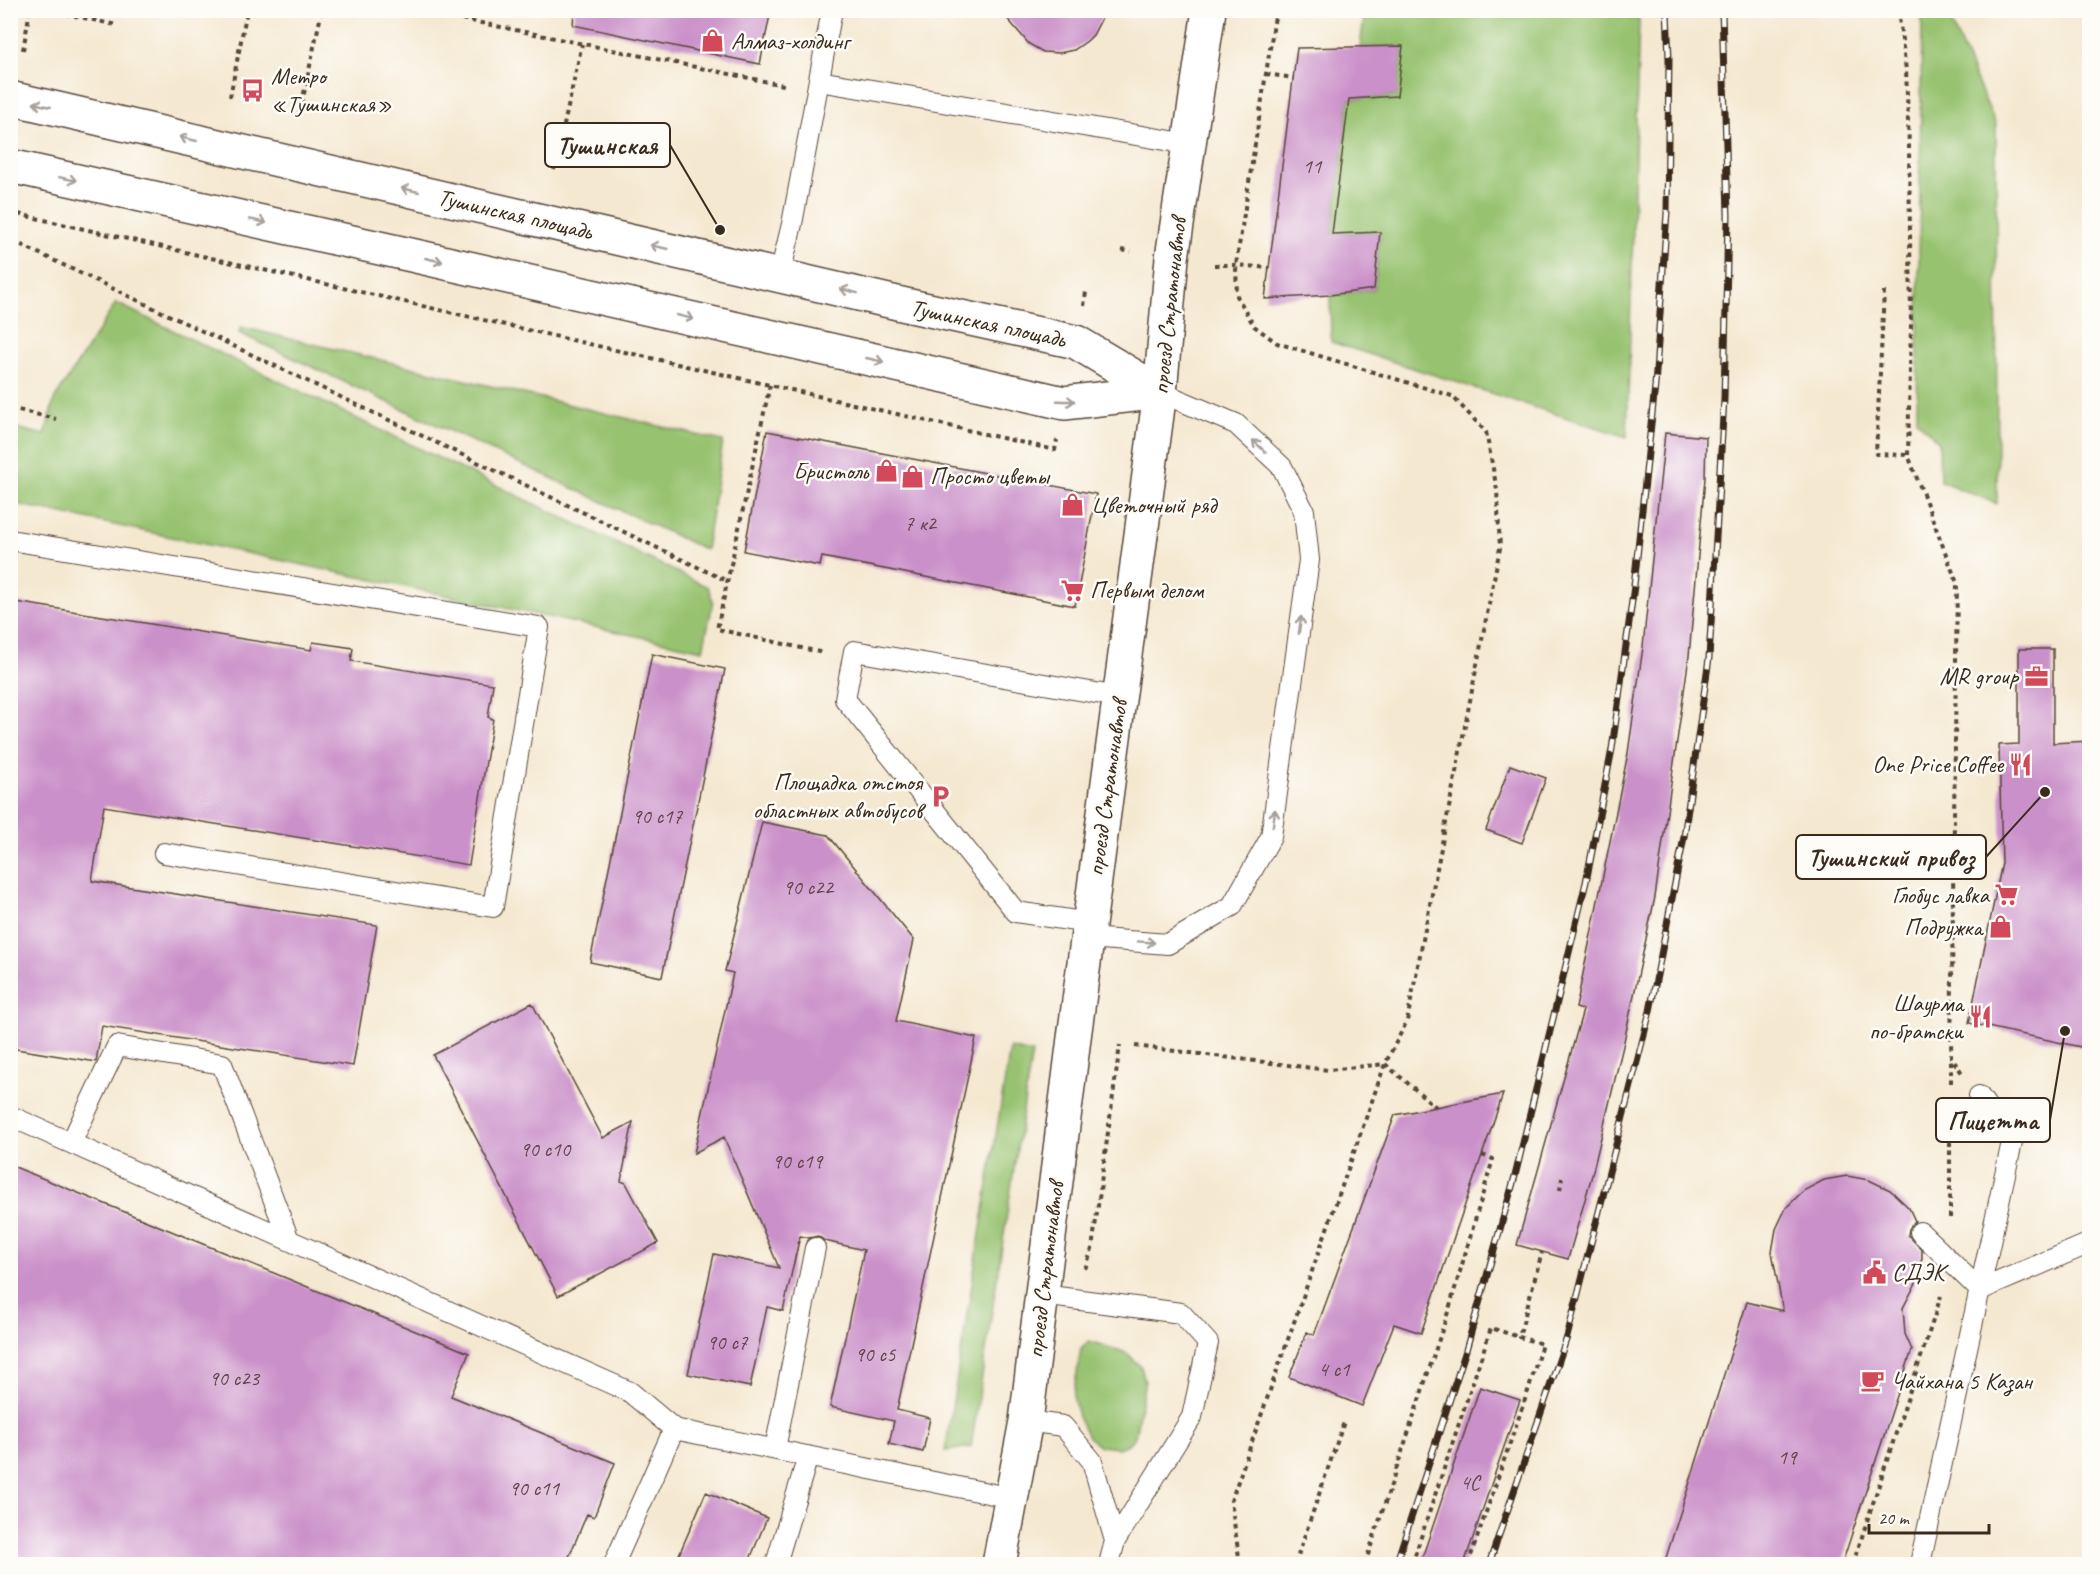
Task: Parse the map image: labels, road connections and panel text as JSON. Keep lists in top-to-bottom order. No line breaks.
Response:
{"streets":{"street":["Тушинская площадь","проезд Стратонавтов"]},"crossings":[["Тушинская площадь","проезд Стратонавтов"]],"places":{"shop":["Алмаз-холдинг","Бристоль","Просто цветы","Цветочный ряд","Подружка"],"bus stop":["Метро «Тушинская»"],"other":["Тушинская","Тушинский привоз","Пицетта"],"supermarket":["Первым делом","Глобус лавка"],"office":["MR group"],"restaurant":["One Price Coffee","Шаурма по-братски"],"parking":["Площадка отстоя областных автобусов"],"public building":["СДЭК"],"cafe":["Чайхана 5 Казан"]},"house_numbers":["11","7 к2","90 с17","90 с22","90 с10","90 с19","90 с7","90 с5","4 с1","90 с23","19","4С","90 с11"],"scale_bar":"20 m"}
